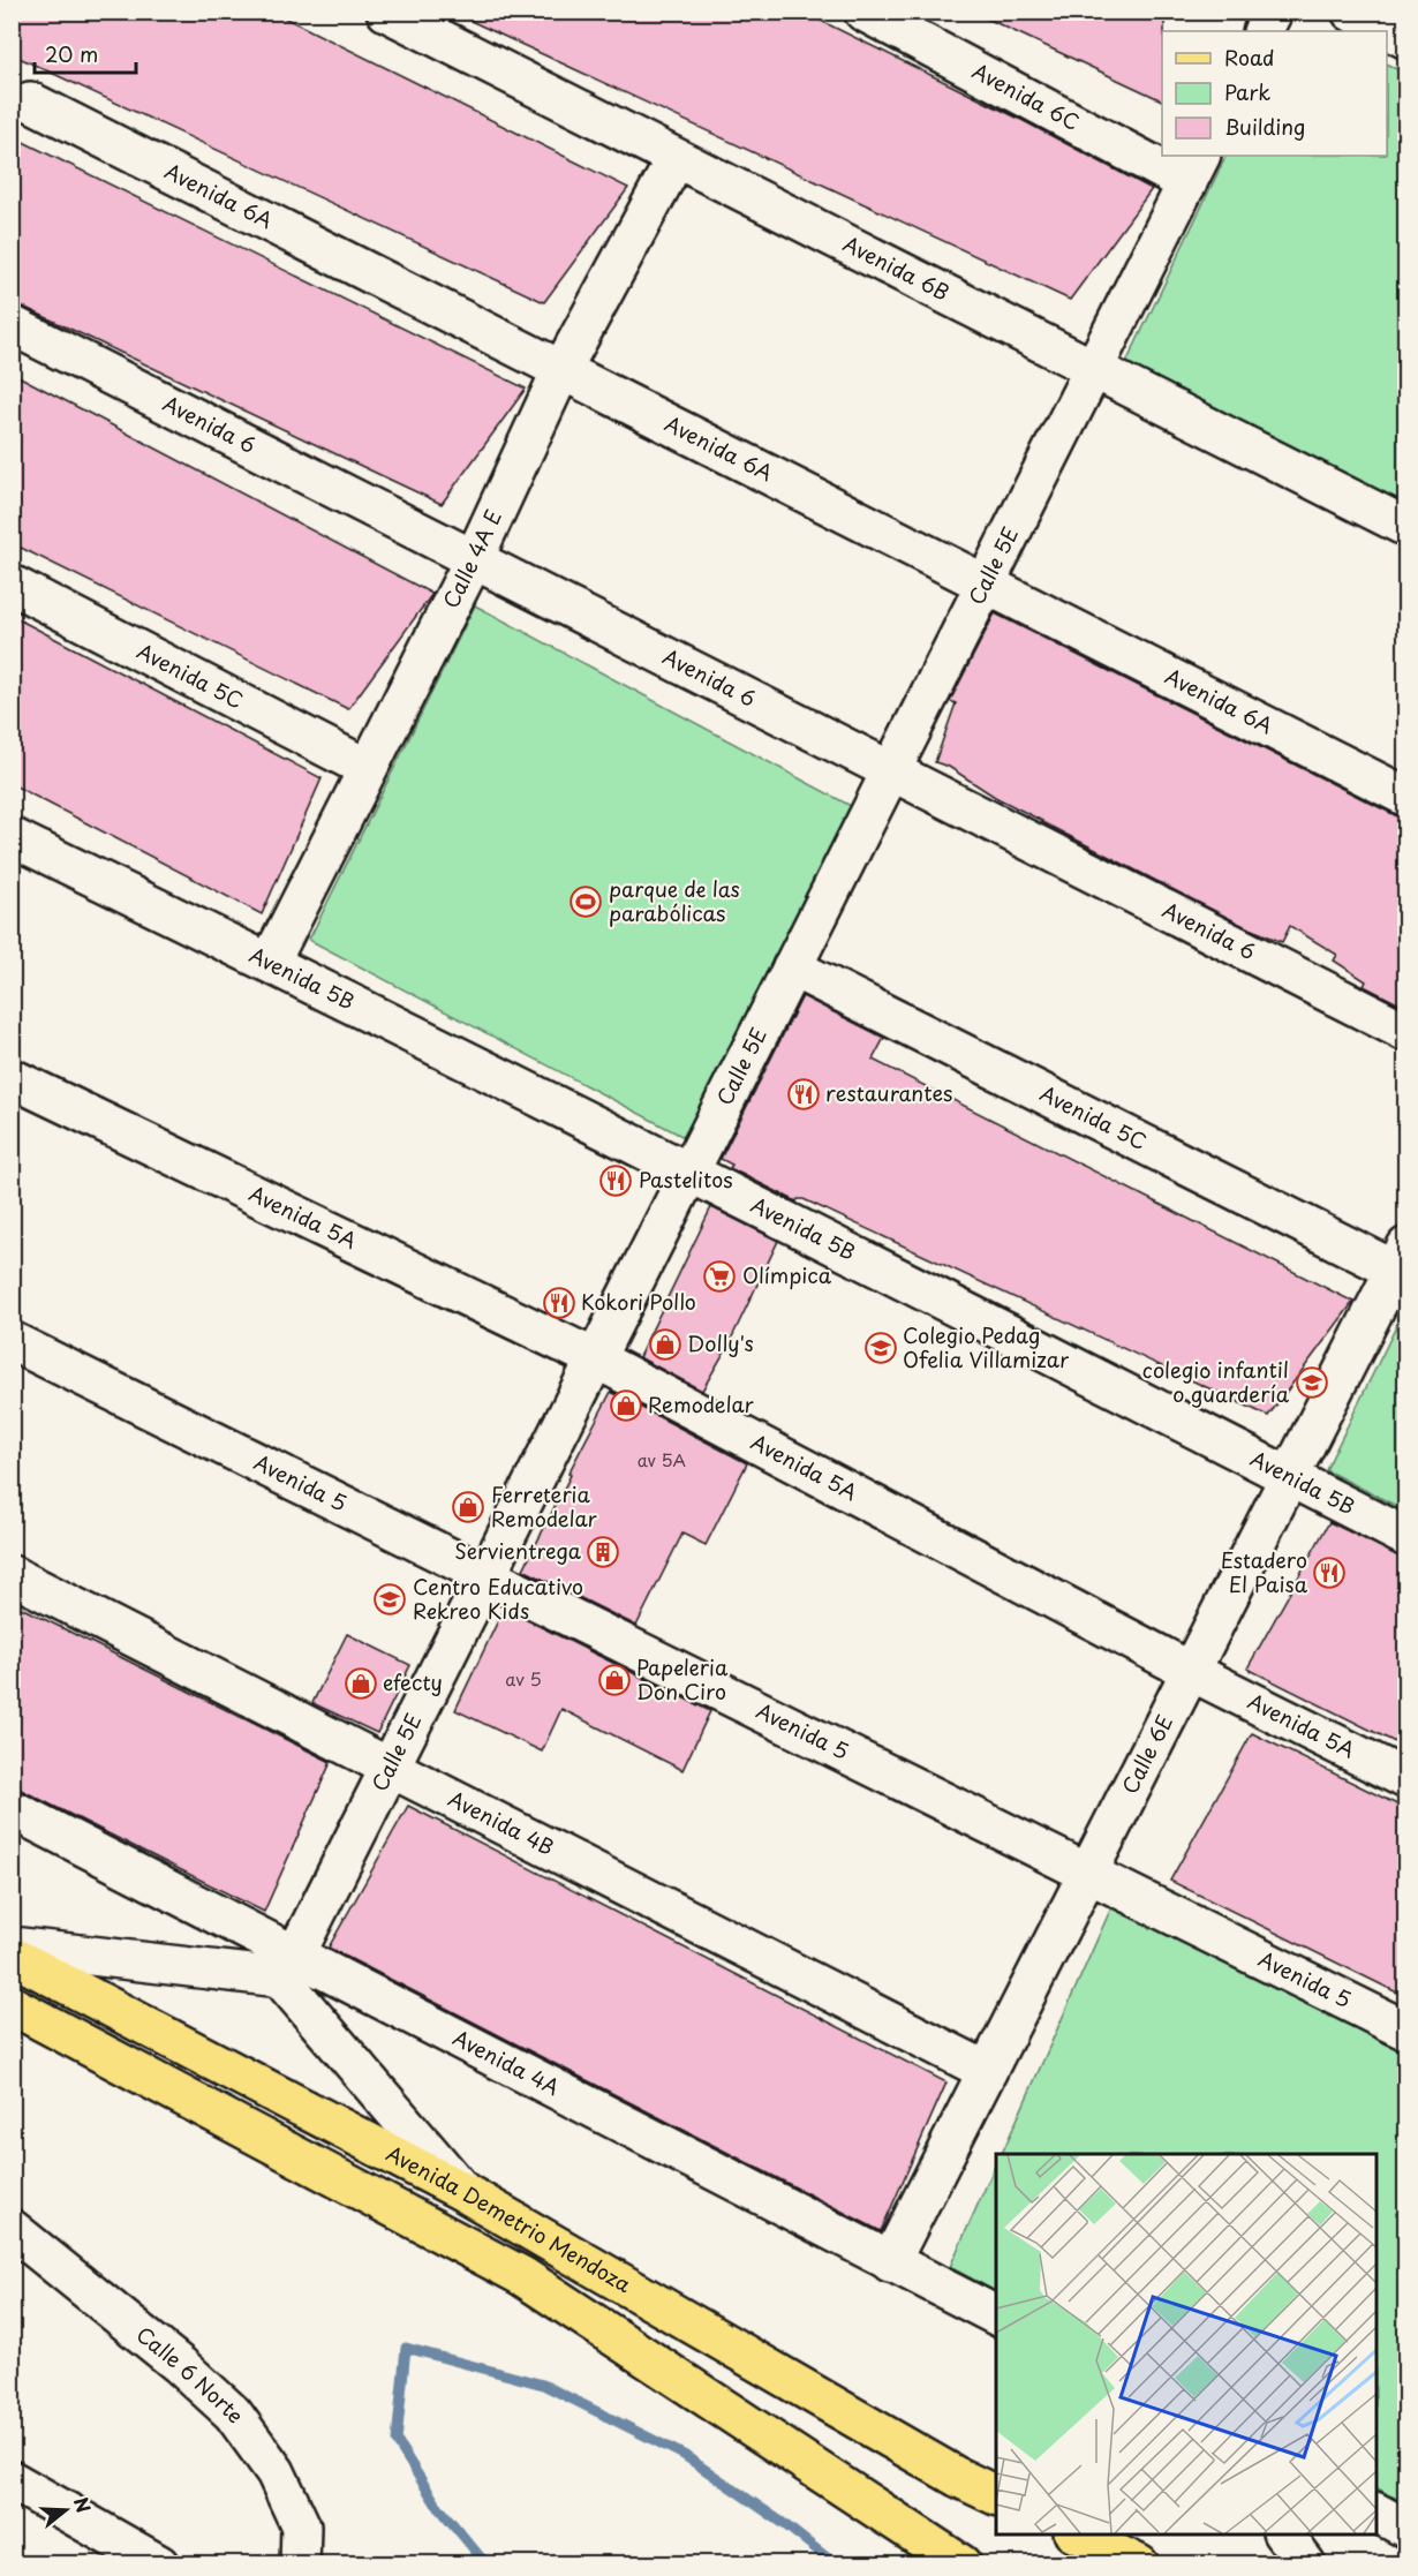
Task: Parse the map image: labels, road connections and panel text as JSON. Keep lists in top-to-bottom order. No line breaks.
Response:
{"streets":{"main road":["Avenida Demetrio Mendoza"],"street":["Avenida 6C","Avenida 6A","Avenida 6B","Avenida 6","Calle 4A E","Calle 5E","Avenida 5C","Avenida 5B","Avenida 5A","Avenida 5","Calle 6E","Avenida 4B","Avenida 4A","Calle 6 Norte"]},"crossings":[["Avenida 6C","Calle 5E"],["Avenida 6A","Calle 4A E"],["Avenida 6A","Calle 5E"],["Avenida 6B","Calle 4A E"],["Avenida 6B","Calle 5E"],["Avenida 6","Calle 4A E"],["Avenida 6","Calle 5E"],["Calle 4A E","Avenida 5C"],["Calle 4A E","Avenida 5B"],["Calle 5E","Avenida 5C"],["Calle 5E","Avenida 5B"],["Calle 5E","Avenida 5A"],["Calle 5E","Avenida 5"],["Calle 5E","Avenida 4B"],["Calle 5E","Avenida 4A"],["Avenida 5C","Calle 6E"],["Avenida 5B","Calle 6E"],["Avenida 5A","Calle 6E"],["Avenida 5","Calle 6E"],["Calle 6E","Avenida 4B"],["Calle 6E","Avenida 4A"]],"places":{"sports":["parque de las parabólicas"],"restaurant":["restaurantes","Pastelitos","Kokori Pollo","Estadero El Paisa"],"supermarket":["Olímpica"],"shop":["Dolly's","Remodelar","Ferreteria Remodelar","Papeleria Don Ciro","efecty"],"school or university":["Colegio Pedag Ofelia Villamizar","colegio infantil o guardería","Centro Educativo Rekreo Kids"],"building":["Servientrega"]},"house_numbers":["av 5A","av 5"],"legend":["Road","Park","Building"],"scale_bar":"20 m","north":"right"}
